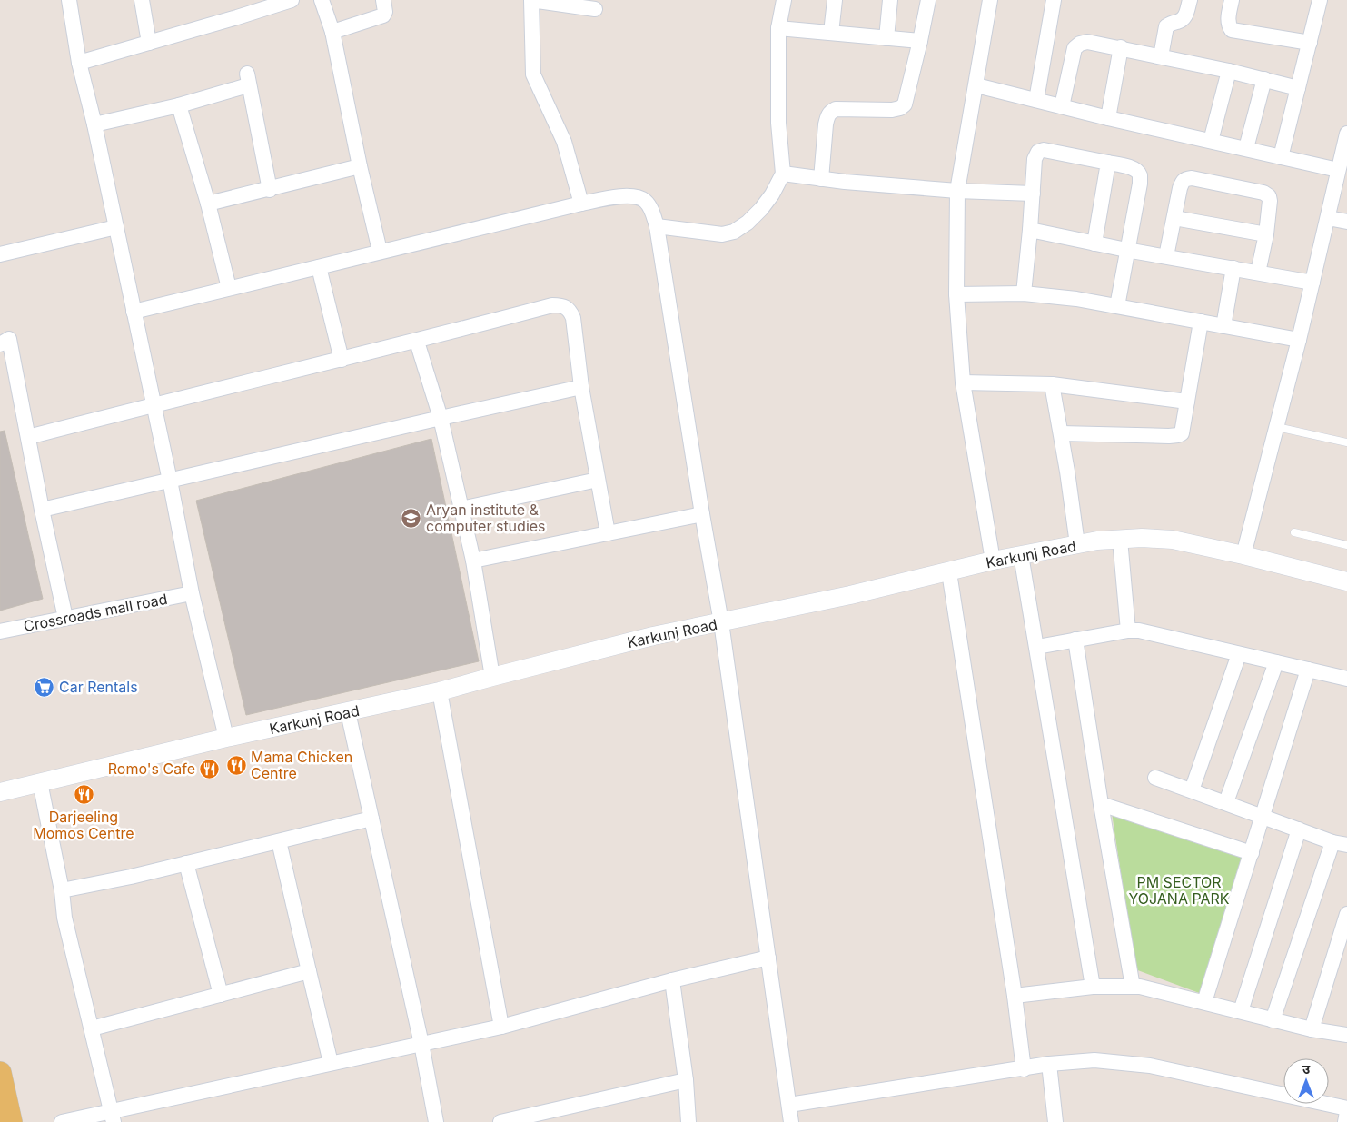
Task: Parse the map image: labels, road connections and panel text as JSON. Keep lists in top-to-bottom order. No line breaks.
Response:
{"streets":{"street":["Karkunj Road","Crossroads mall road"]},"parks":["PM SECTOR YOJANA PARK"],"places":{"school or university":["Aryan institute & computer studies"],"supermarket":["Car Rentals"],"restaurant":["Mama Chicken Centre","Romo's Cafe","Darjeeling Momos Centre"]},"north":"top"}
